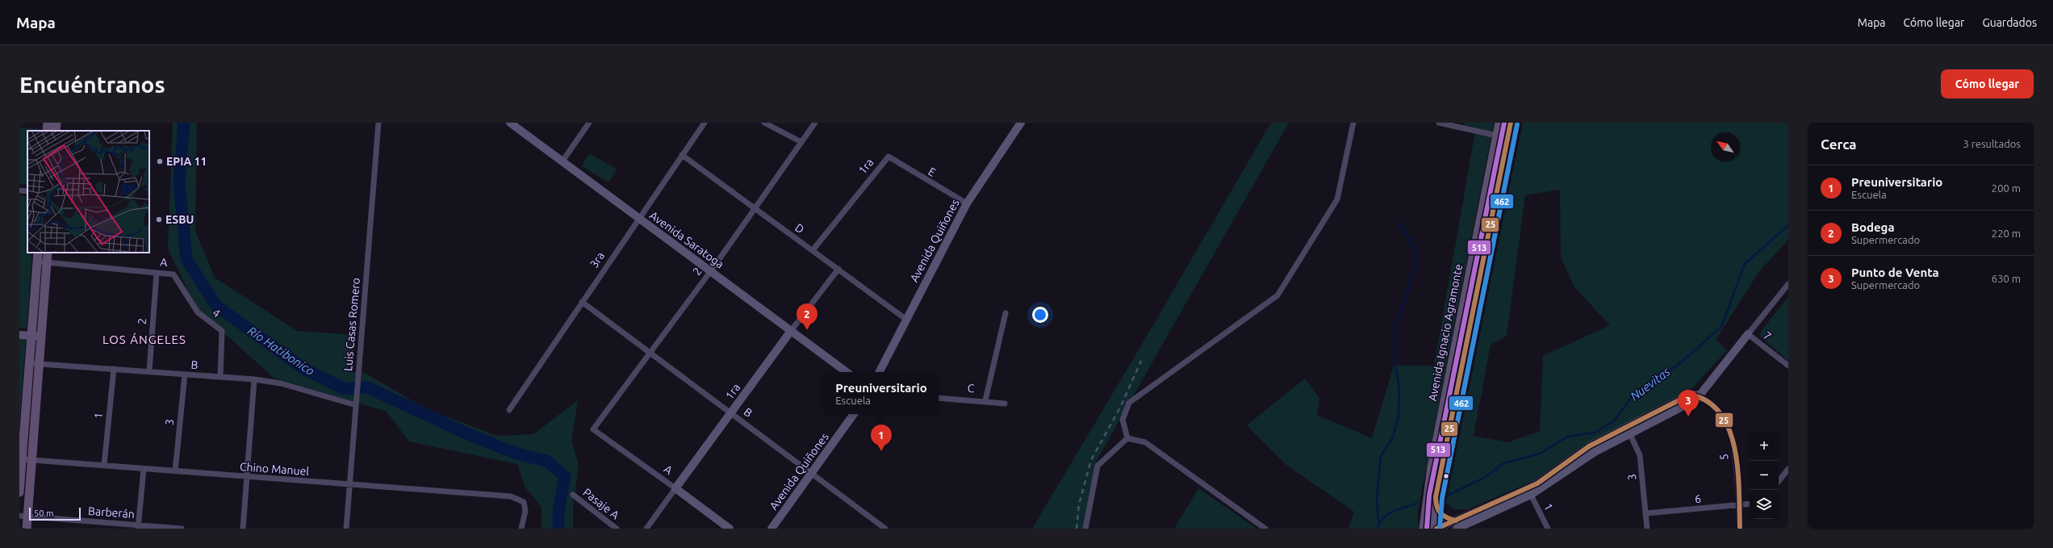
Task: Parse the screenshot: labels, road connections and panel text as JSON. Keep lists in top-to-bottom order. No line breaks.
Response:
{"streets":{"main road":["Avenida Ignacio Agramonte"],"street":["1ra","E","D","Avenida Saratoga","Avenida Quiñones","3ra","A","2","4","Luis Casas Romero","7","B","C","1","3","5","Chino Manuel","6","Pasaje A","Barberán"]},"crossings":[["1ra","E"],["1ra","D"],["1ra","Avenida Saratoga"],["1ra","A"],["1ra","B"],["E","Avenida Quiñones"],["D","Avenida Quiñones"],["D","3ra"],["D","2"],["Avenida Saratoga","3ra"],["Avenida Saratoga","2"],["Avenida Quiñones","B"],["3ra","B"],["A","2"],["A","4"],["2","B"],["4","B"],["Luis Casas Romero","B"],["Luis Casas Romero","Chino Manuel"],["B","1"],["B","3"],["1","Chino Manuel"],["3","Chino Manuel"],["3","6"],["5","6"]],"districts":["LOS ÁNGELES"],"water":["Río Hatibonico","Nuevitas"],"places":["EPIA 11","ESBU"],"lines":["transit line 25","transit line 513","transit line 462"],"scale_bar":"50 m","north":"top left","page":{"header":"Mapa","nav":["Mapa","Cómo llegar","Guardados"],"buttons":"Cómo llegar","title":"Encuéntranos","heading":["Cerca","3 resultados"],"list":[{"mark":"1","name":"Preuniversitario","note":"Escuela","value":"200 m"},{"mark":"2","name":"Bodega","note":"Supermercado","value":"220 m"},{"mark":"3","name":"Punto de Venta","note":"Supermercado","value":"630 m"}],"pins":["2","3","1"],"popup":["Preuniversitario","Escuela"],"map_buttons":["+","−"],"scale":"50 m"}}
